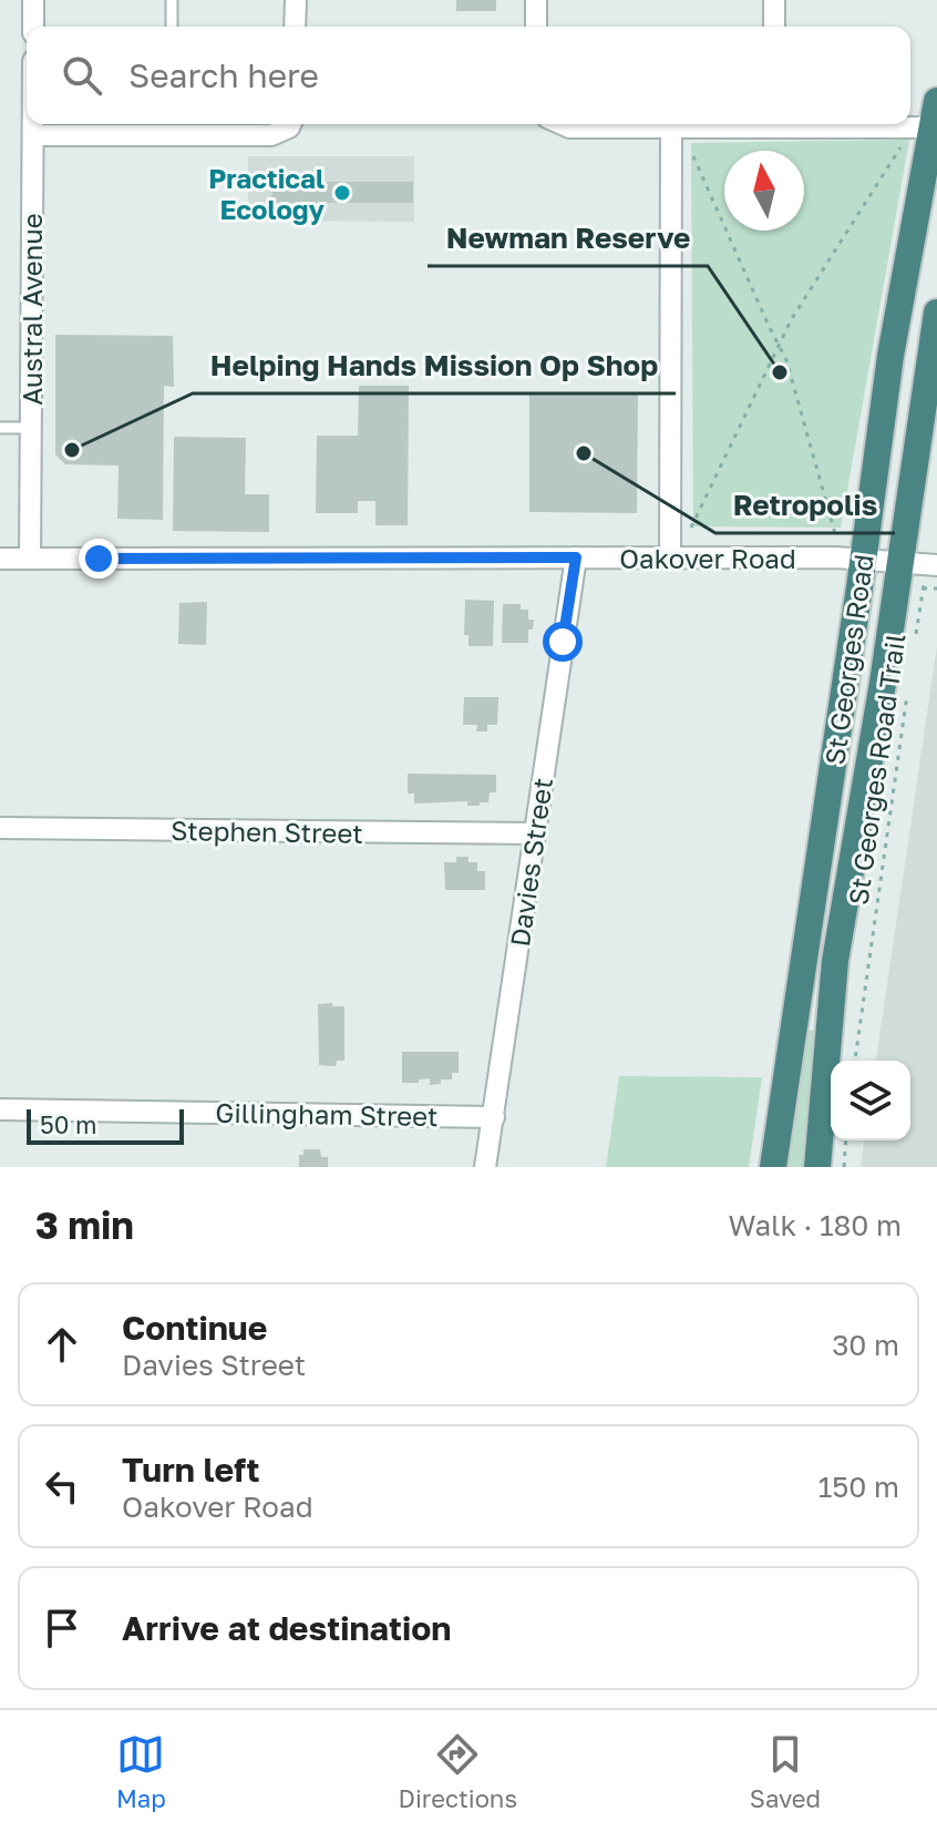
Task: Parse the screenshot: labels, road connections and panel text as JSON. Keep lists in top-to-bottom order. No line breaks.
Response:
{"streets":{"highway":["St Georges Road"],"street":["Austral Avenue","Oakover Road","Stephen Street","Davies Street","Gillingham Street"],"path":["St Georges Road Trail"]},"crossings":[["Austral Avenue","Oakover Road"],["Oakover Road","St Georges Road"],["Oakover Road","St Georges Road Trail"],["Oakover Road","Davies Street"],["Stephen Street","Davies Street"],["Davies Street","Gillingham Street"]],"places":["Practical Ecology","Newman Reserve","Helping Hands Mission Op Shop","Retropolis"],"scale_bar":"50 m","north":"top","page":{"search":"Search here","scale":"50 m","heading":["3 min","Walk · 180 m"],"list":[["Continue","Davies Street","30 m"],["Turn left","Oakover Road","150 m"],"Arrive at destination"],"nav":["Map","Directions","Saved"]}}
